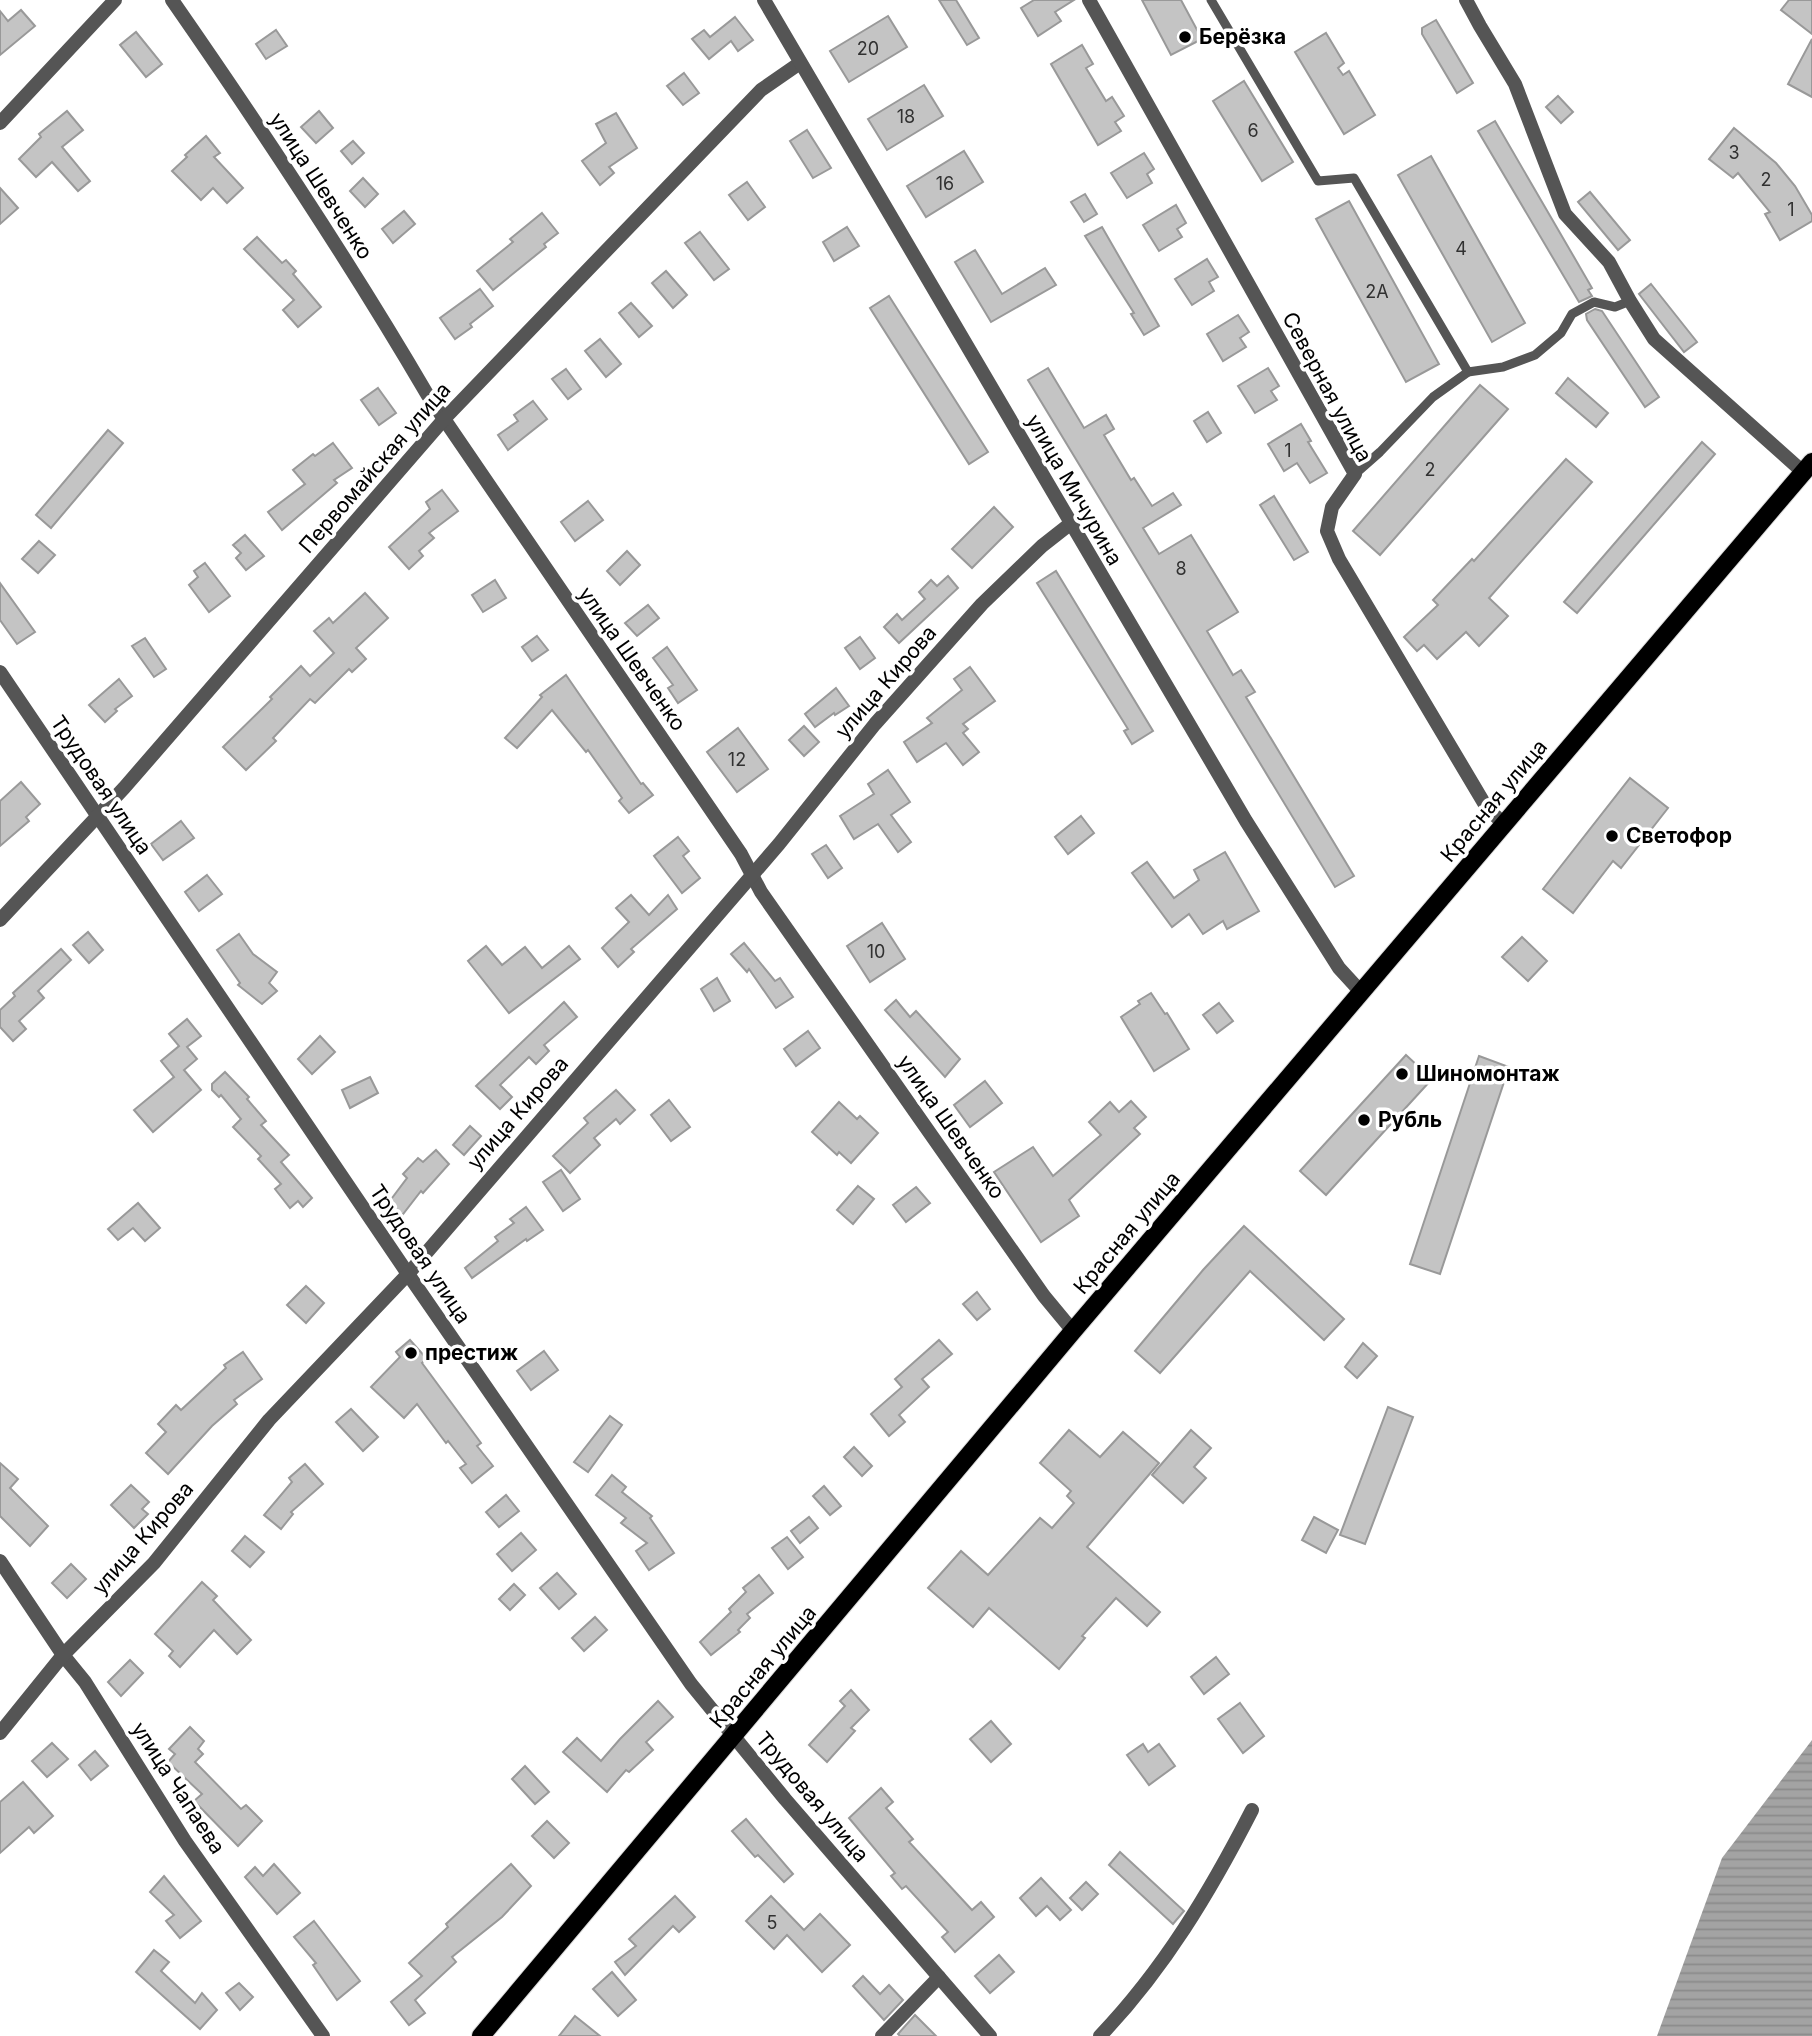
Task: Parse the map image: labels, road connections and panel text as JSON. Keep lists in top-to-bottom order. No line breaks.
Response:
{"streets":{"main road":["Красная улица"],"street":["улица Шевченко","Северная улица","Первомайская улица","улица Мичурина","улица Кирова","Трудовая улица","улица Чапаева"]},"crossings":[["улица Шевченко","Первомайская улица"],["улица Шевченко","улица Кирова"],["улица Шевченко","Красная улица"],["Северная улица","Красная улица"],["Первомайская улица","улица Мичурина"],["Первомайская улица","Трудовая улица"],["улица Мичурина","улица Кирова"],["улица Мичурина","Красная улица"],["улица Кирова","Трудовая улица"],["улица Кирова","улица Чапаева"],["Трудовая улица","Красная улица"]],"places":["Берёзка","Светофор","Шиномонтаж","Рубль","престиж"],"house_numbers":["20","18","6","3","2","16","1","4","2А","1","2","8","12","10","5"]}
